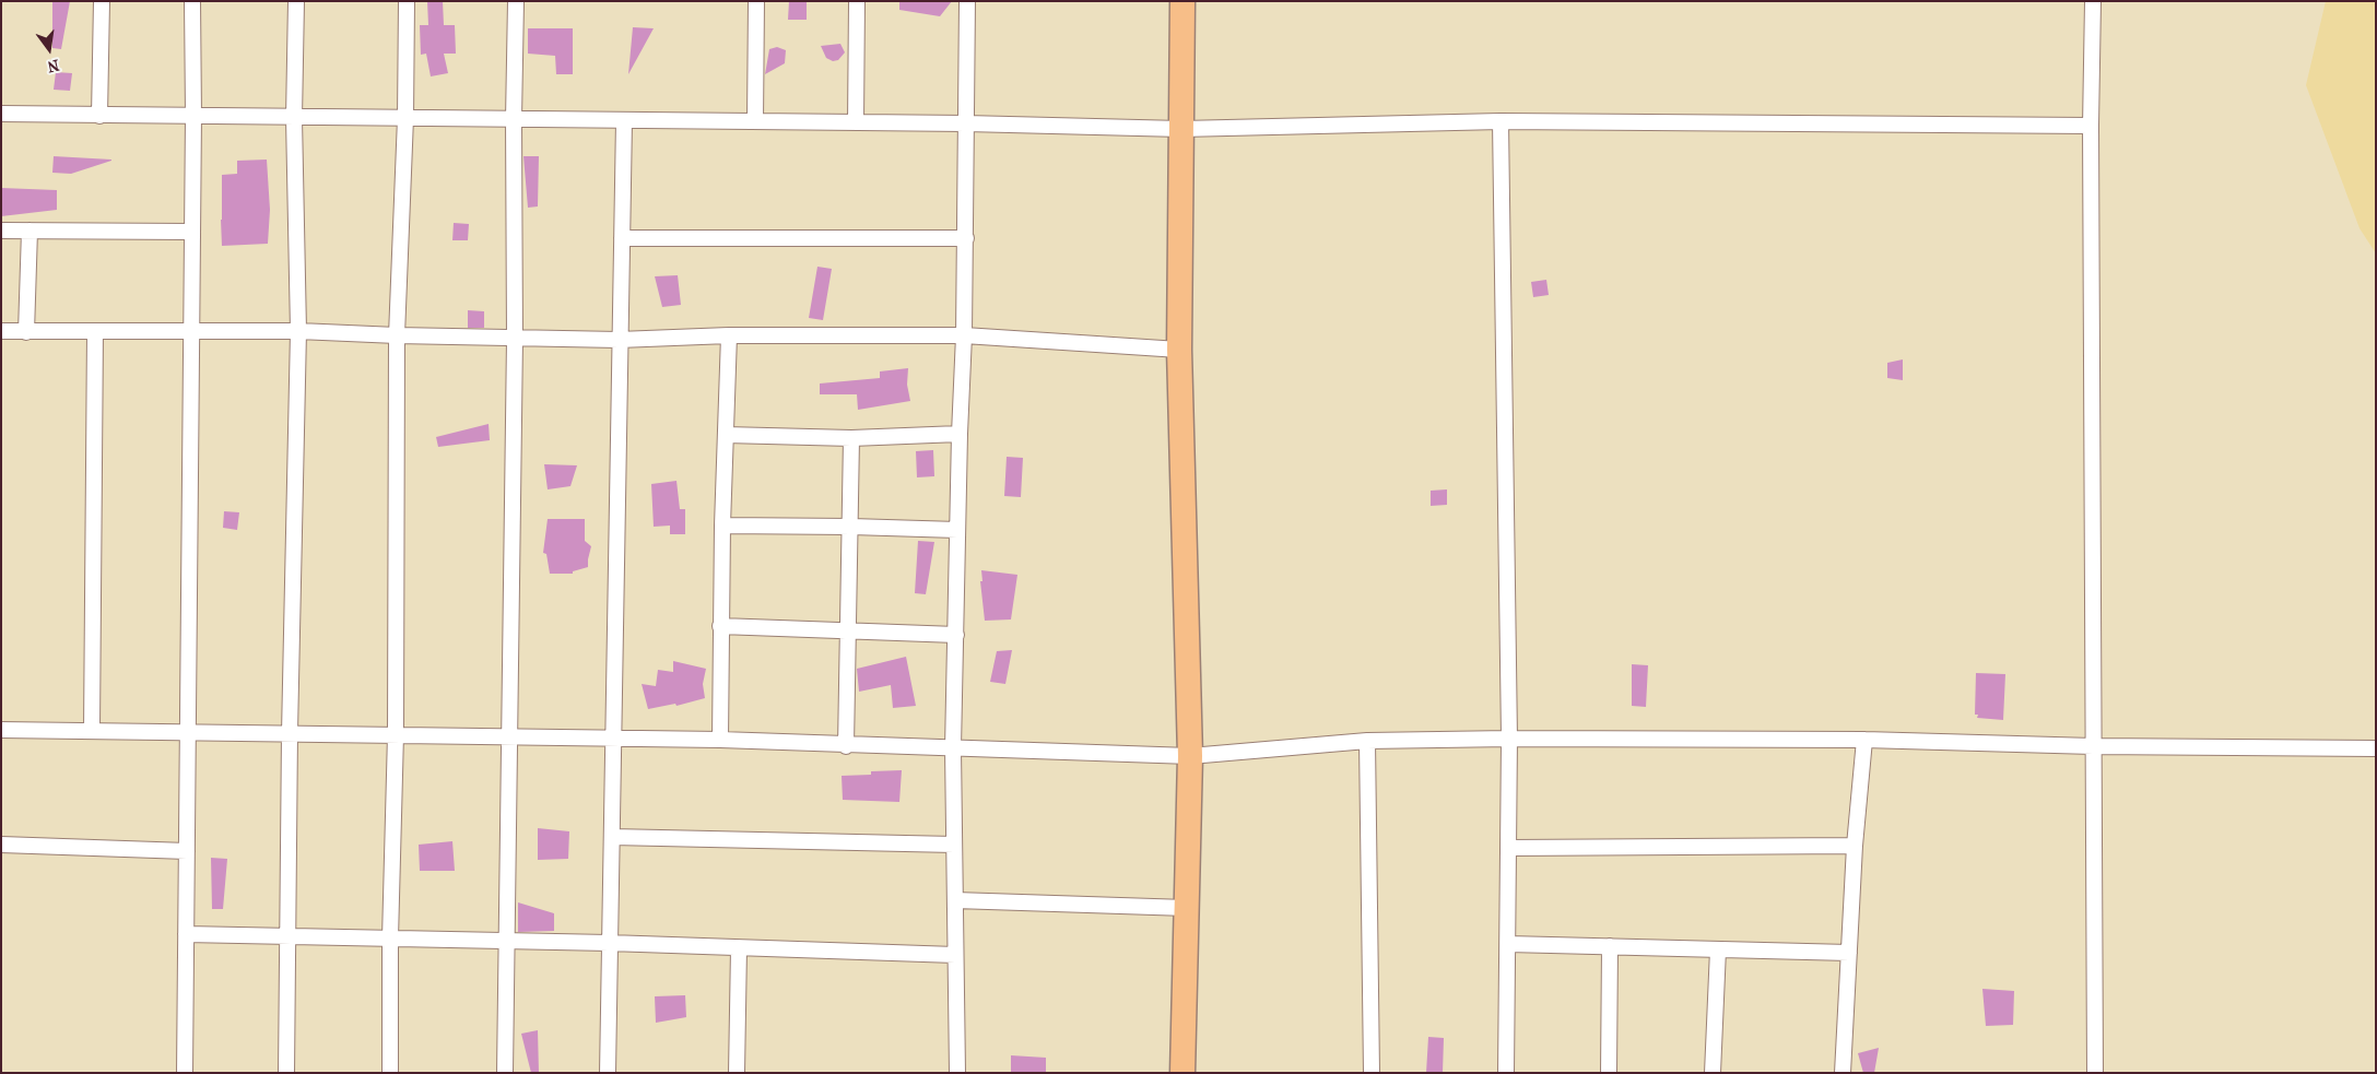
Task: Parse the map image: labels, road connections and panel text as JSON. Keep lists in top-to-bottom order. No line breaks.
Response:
{"north":"bottom"}
